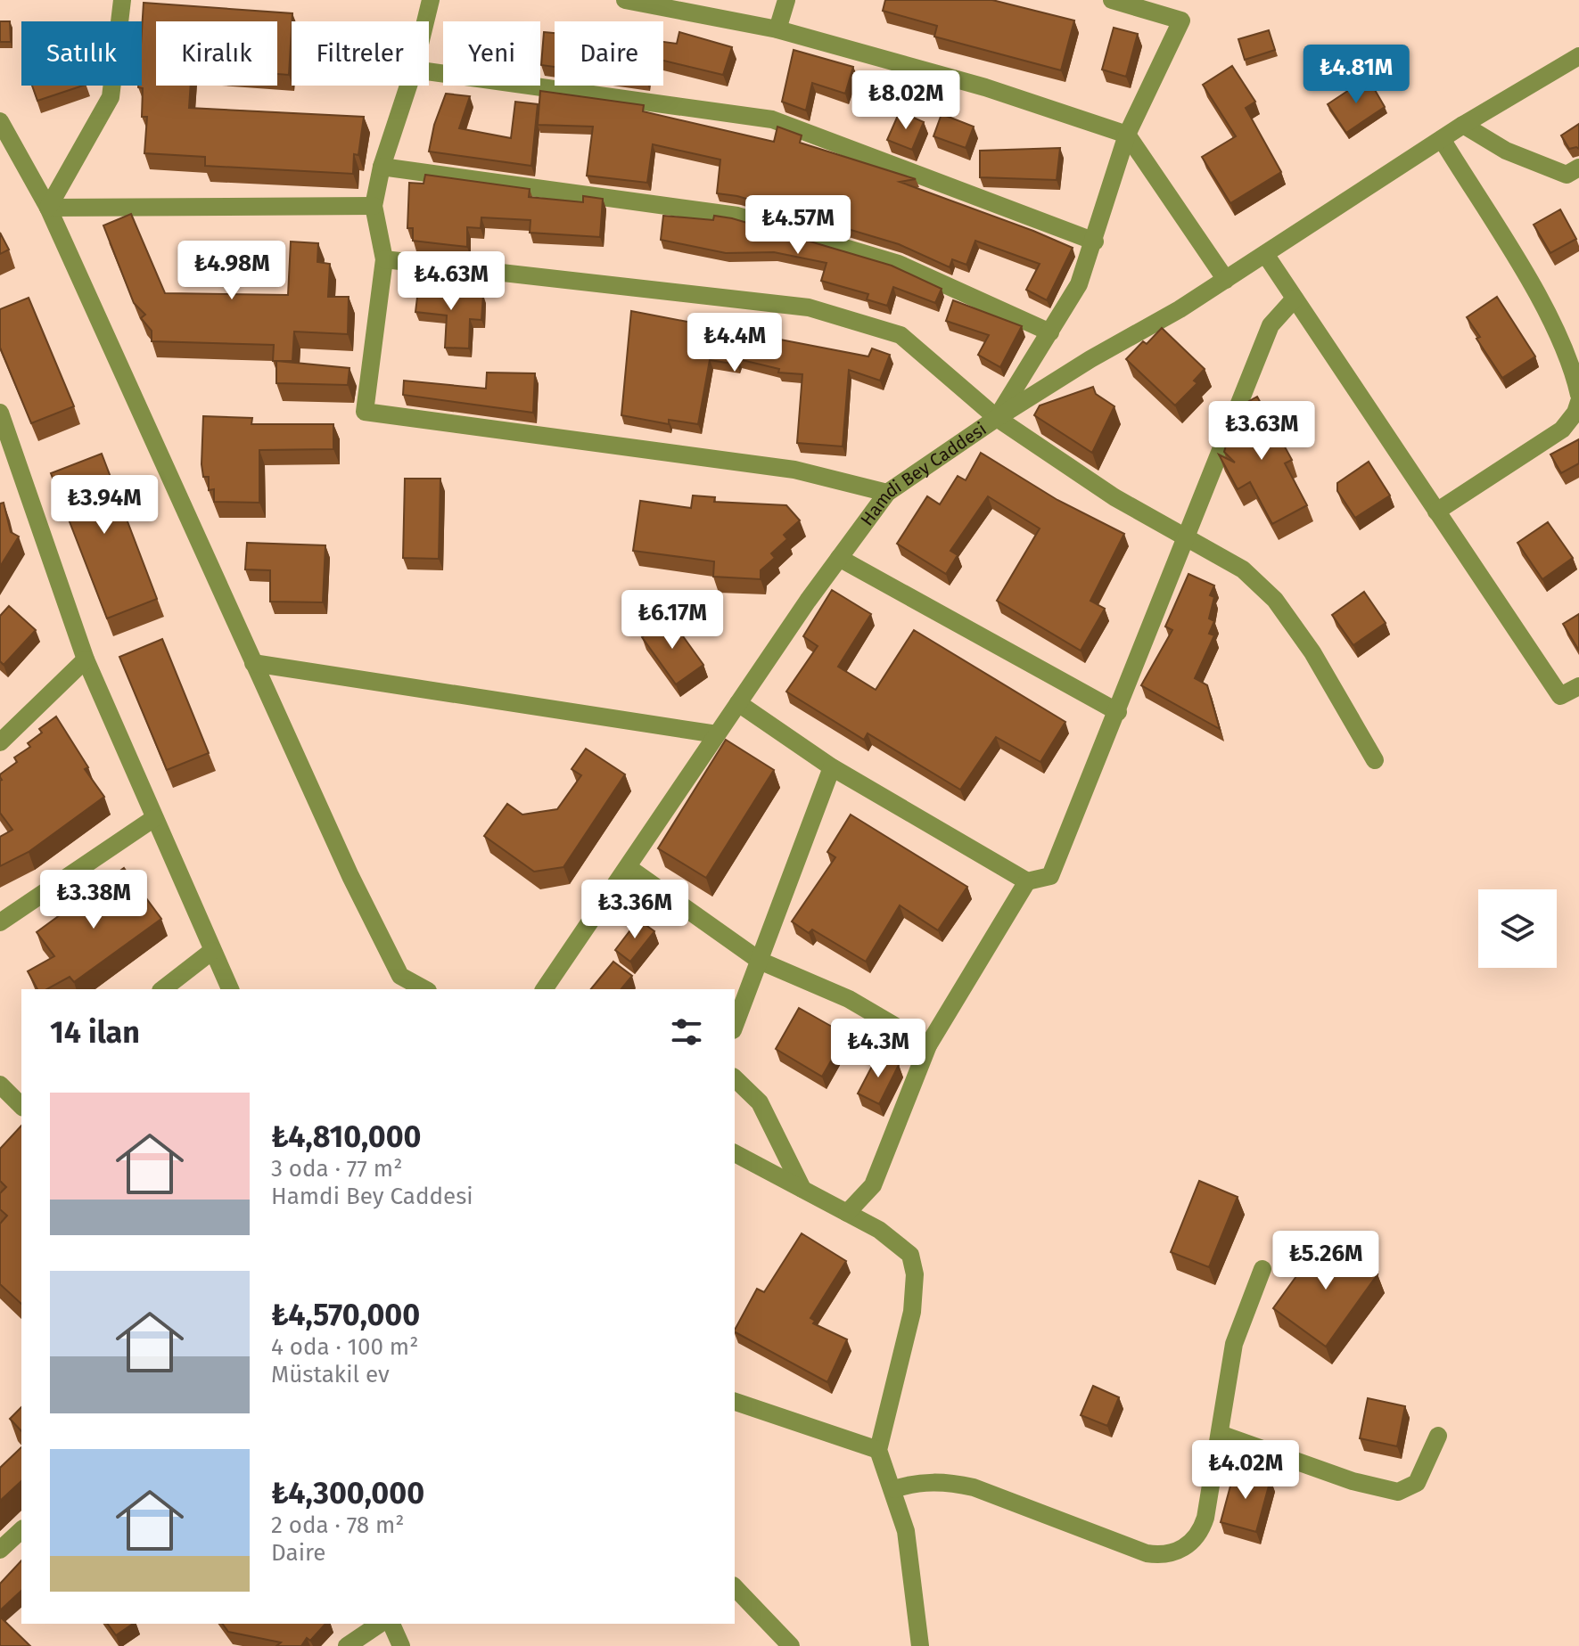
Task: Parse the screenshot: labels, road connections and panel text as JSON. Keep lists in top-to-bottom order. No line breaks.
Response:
{"streets":{"street":["Hamdi Bey Caddesi"]},"page":{"chip":["Satılık","Kiralık","Filtreler","Yeni","Daire"],"price":["₺4.81M","₺8.02M","₺4.57M","₺4.98M","₺4.63M","₺4.4M","₺3.63M","₺3.94M","₺6.17M","₺3.38M","₺3.36M","₺4.3M","₺5.26M","₺4.02M"],"heading":"14 ilan","list":[{"name":"₺4,810,000","note":"3 oda · 77 m² · Hamdi Bey Caddesi"},{"name":"₺4,570,000","note":"4 oda · 100 m² · Müstakil ev"},{"name":"₺4,300,000","note":"2 oda · 78 m² · Daire"}]}}
